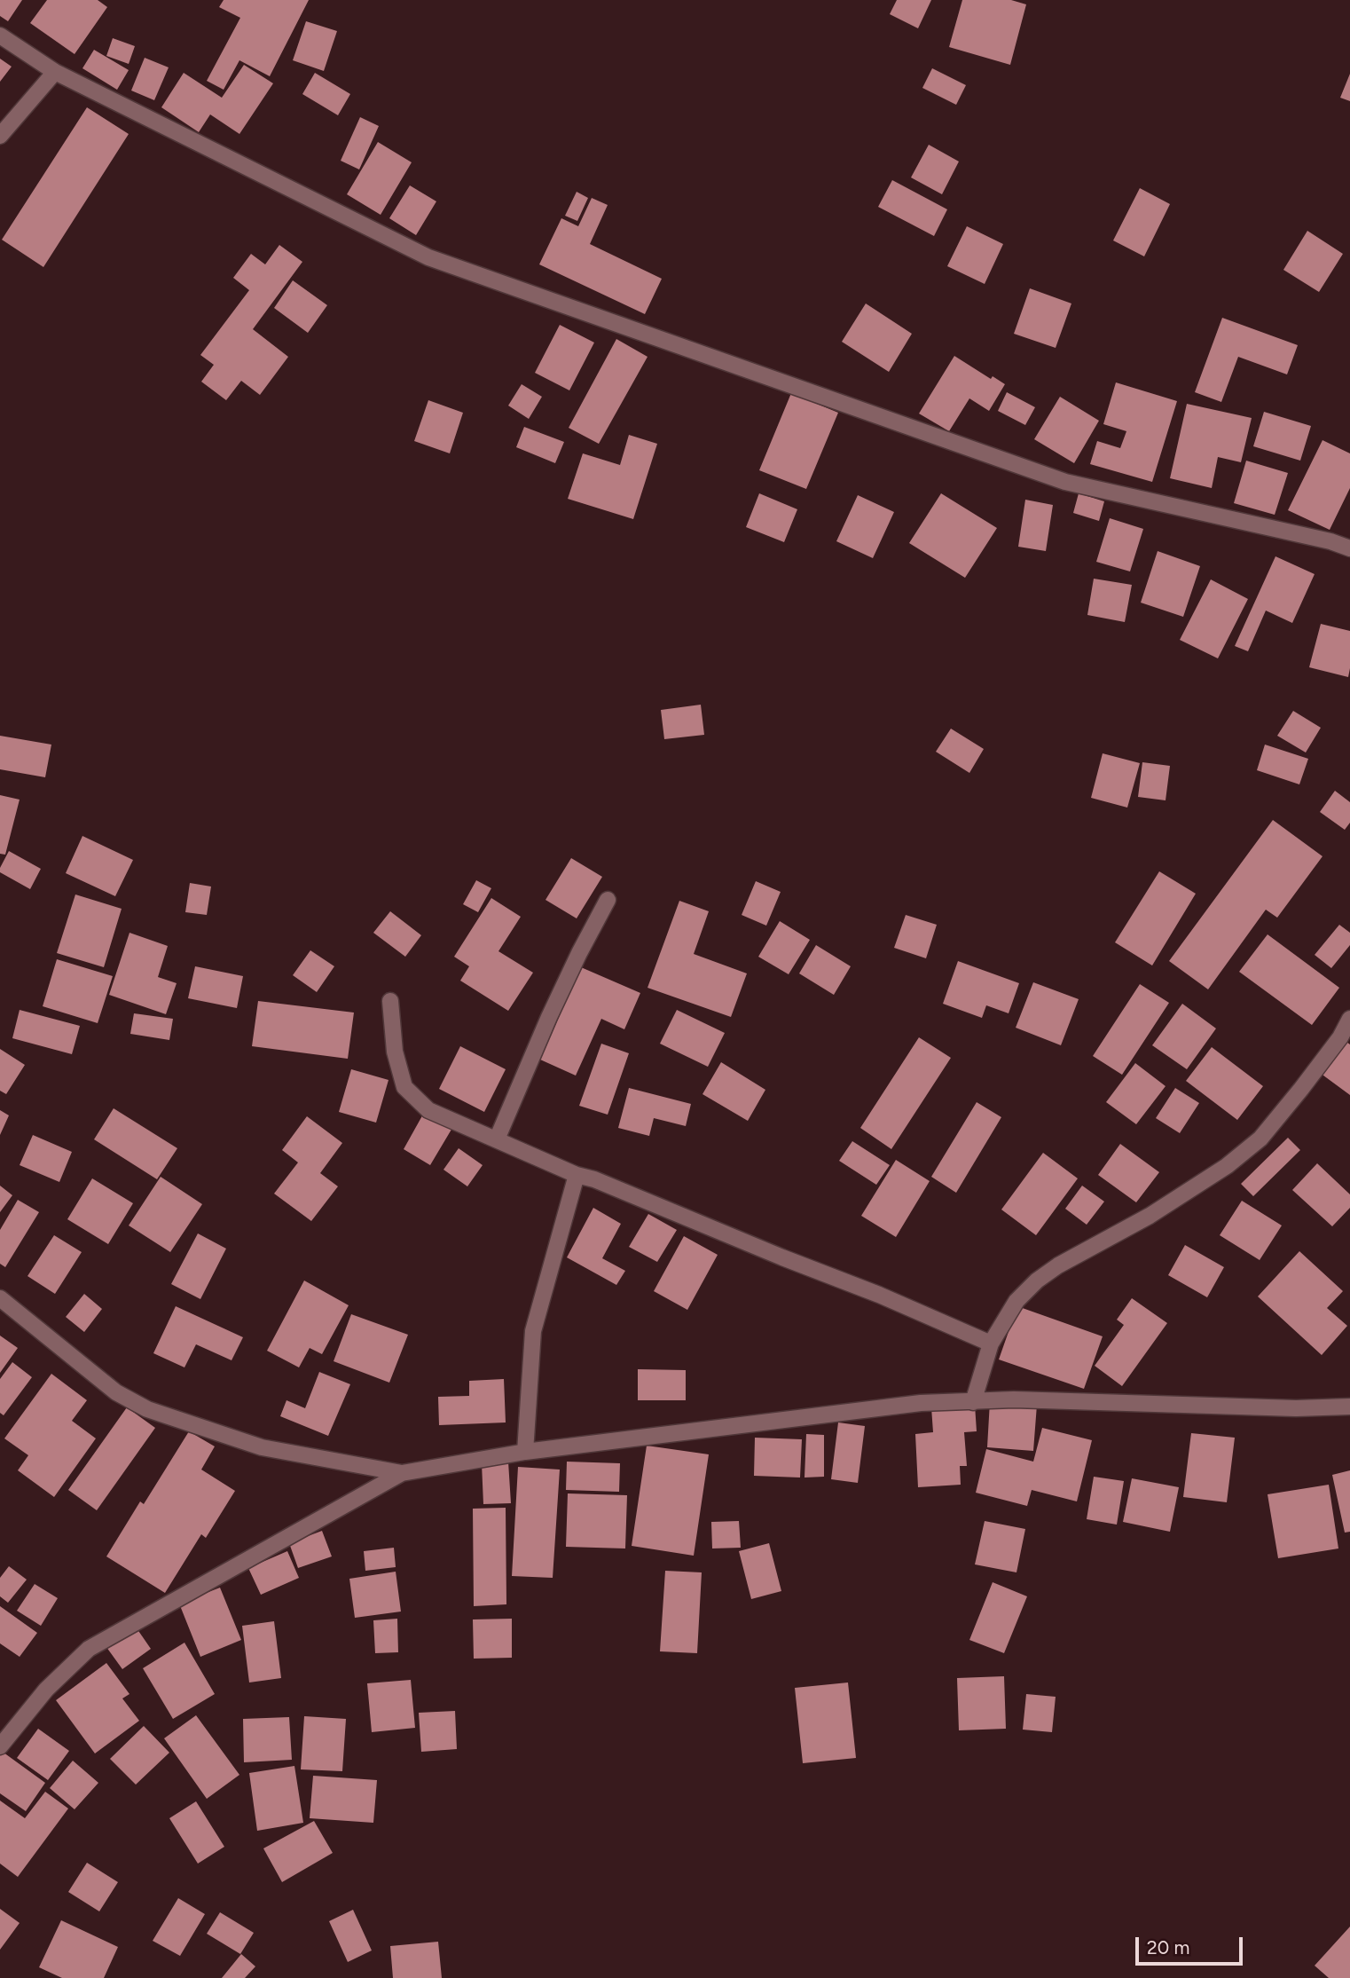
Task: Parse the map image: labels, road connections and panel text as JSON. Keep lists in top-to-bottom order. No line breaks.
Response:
{"scale_bar":"20 m"}
